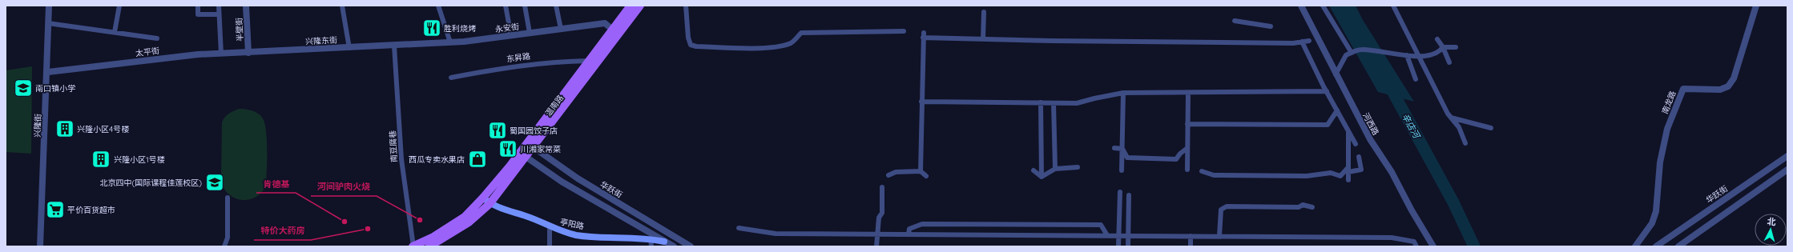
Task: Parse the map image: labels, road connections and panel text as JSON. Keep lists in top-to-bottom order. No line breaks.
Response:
{"streets":{"main road":["温南路","亭阳路"],"street":["永安街","半壁街","兴隆东街","太平街","东昇路","南龙路","河西路","兴隆街","南豆腐巷","华跃街"]},"crossings":[["永安街","兴隆东街"],["永安街","温南路"],["永安街","南豆腐巷"],["半壁街","兴隆东街"],["半壁街","太平街"],["兴隆东街","太平街"],["兴隆东街","南豆腐巷"],["太平街","兴隆街"],["东昇路","温南路"],["温南路","南豆腐巷"],["温南路","华跃街"],["温南路","亭阳路"]],"water":["辛店河"],"places":{"restaurant":["胜利烧烤","蜀国园饺子店","川湘家常菜"],"school or university":["南口镇小学","北京四中(国际课程佳莲校区)"],"building":["兴隆小区4号楼","兴隆小区1号楼"],"shop":["西瓜专卖水果店"],"supermarket":["平价百货超市"],"other":["河间驴肉火烧","肯德基","特价大药房"]},"north":"top"}
